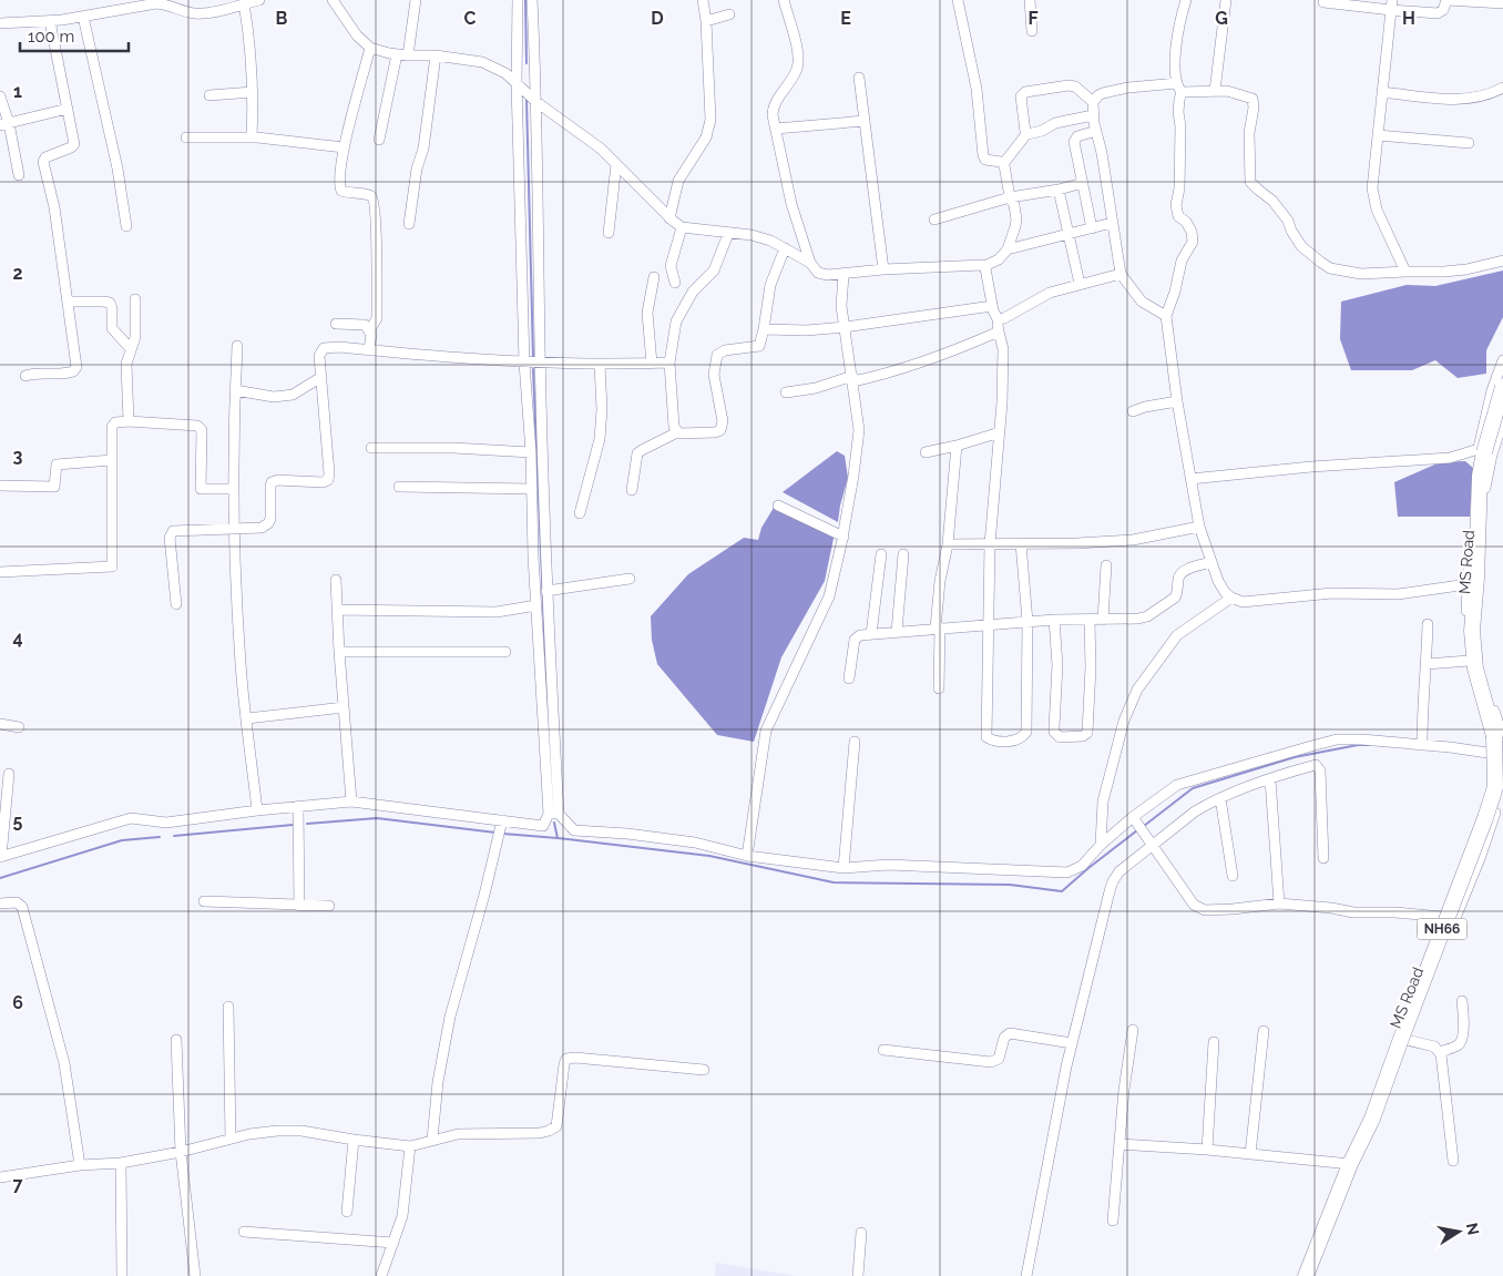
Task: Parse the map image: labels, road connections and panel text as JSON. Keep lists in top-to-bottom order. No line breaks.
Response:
{"streets":{"highway":["NH66"],"street":["MS Road"]},"crossings":[["MS Road","NH66"]],"scale_bar":"100 m","north":"right","grid":{"columns":["B","C","D","E","F","G","H"],"rows":["1","2","3","4","5","6","7"]}}
